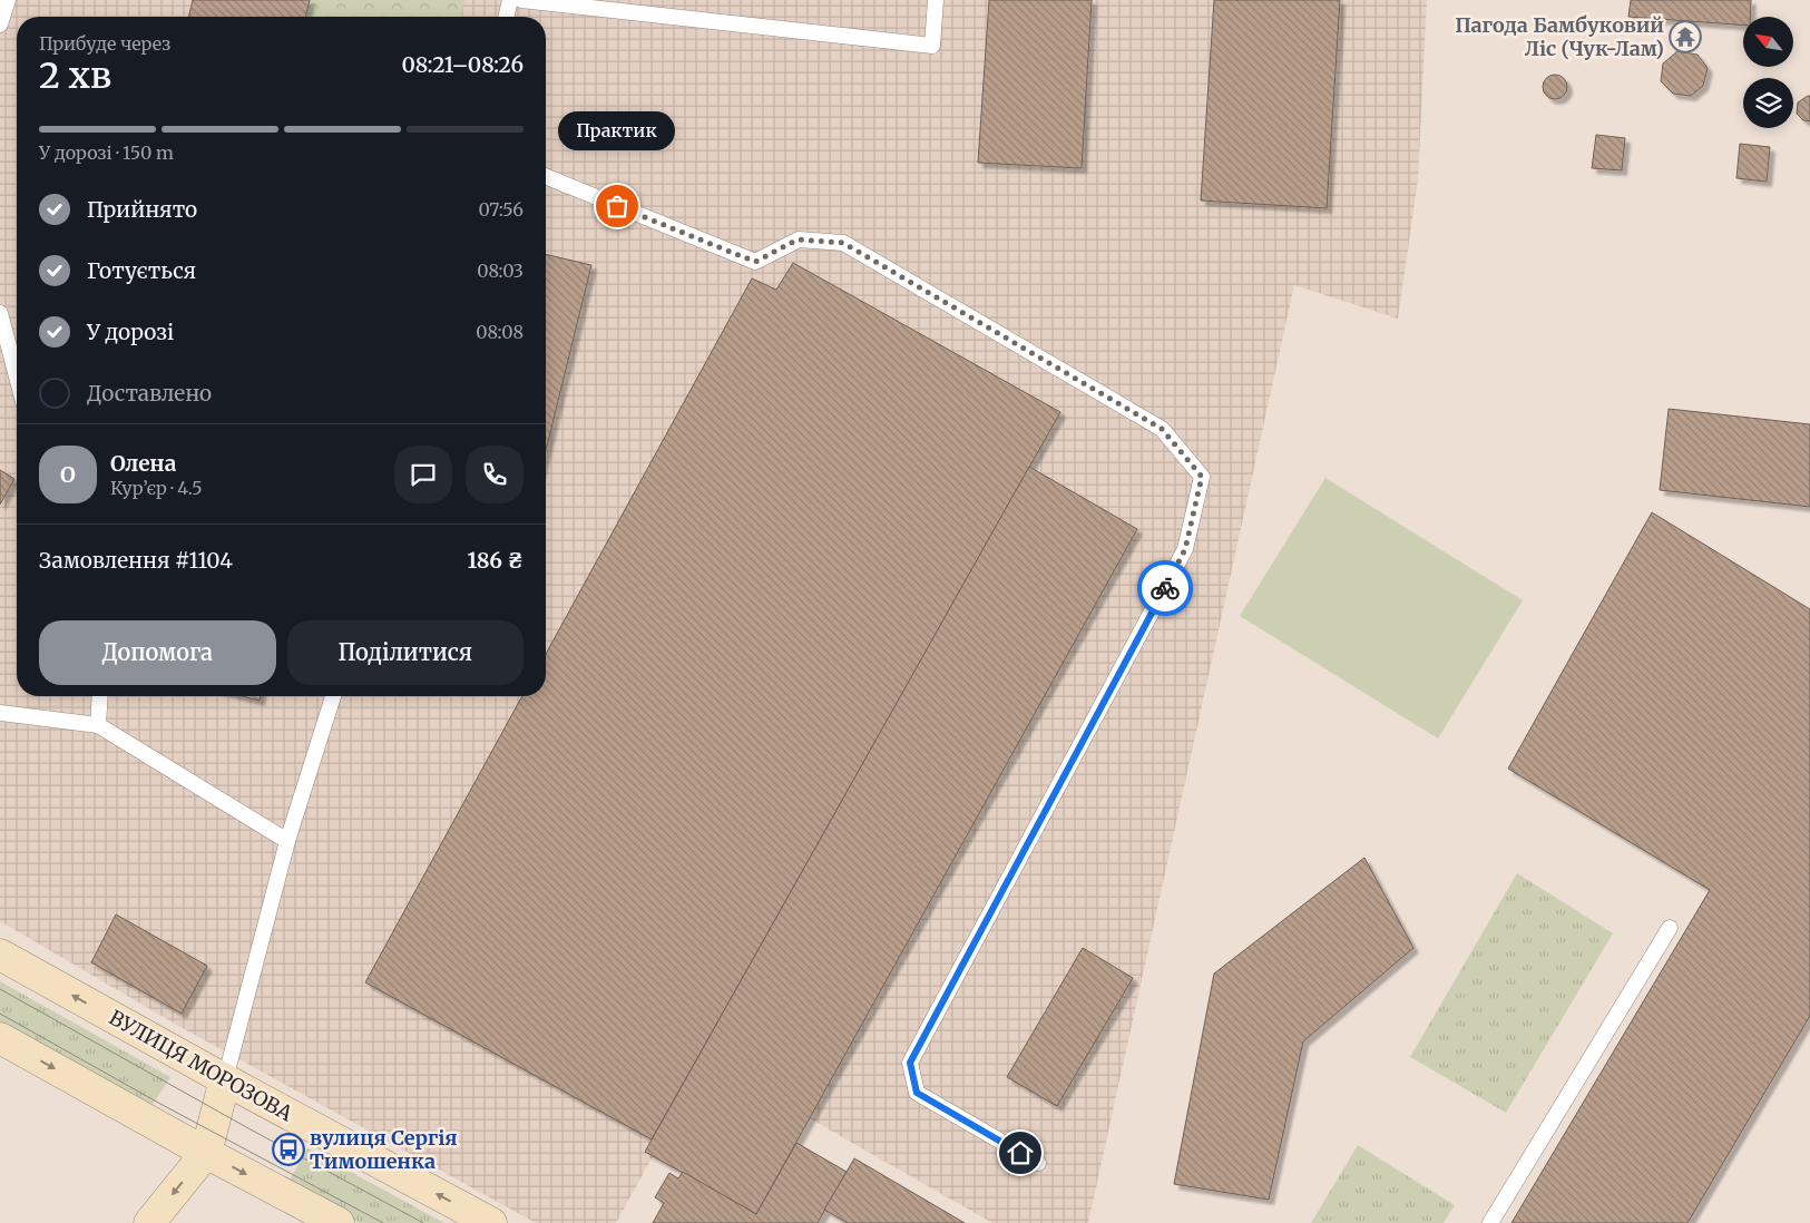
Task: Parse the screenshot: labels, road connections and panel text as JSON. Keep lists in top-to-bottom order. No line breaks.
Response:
{"streets":{"main road":["ВУЛИЦЯ МОРОЗОВА"]},"places":{"temple":["Пагода Бамбуковий Ліс (Чук-Лам)"],"other":["Практик"],"bus stop":["вулиця Сергія Тимошенка"]},"north":"top left","page":{"heading":["2 хв","Прибуде через","08:21–08:26"],"panel":["Олена","Кур’єр · 4.5","Замовлення #1104","186 ₴"],"bubble":"Практик","bar":"У дорозі · 150 m","list":[["Прийнято","07:56"],["Готується","08:03"],["У дорозі","08:08"],"Доставлено"],"round":"О","buttons":["Допомога","Поділитися"]}}
